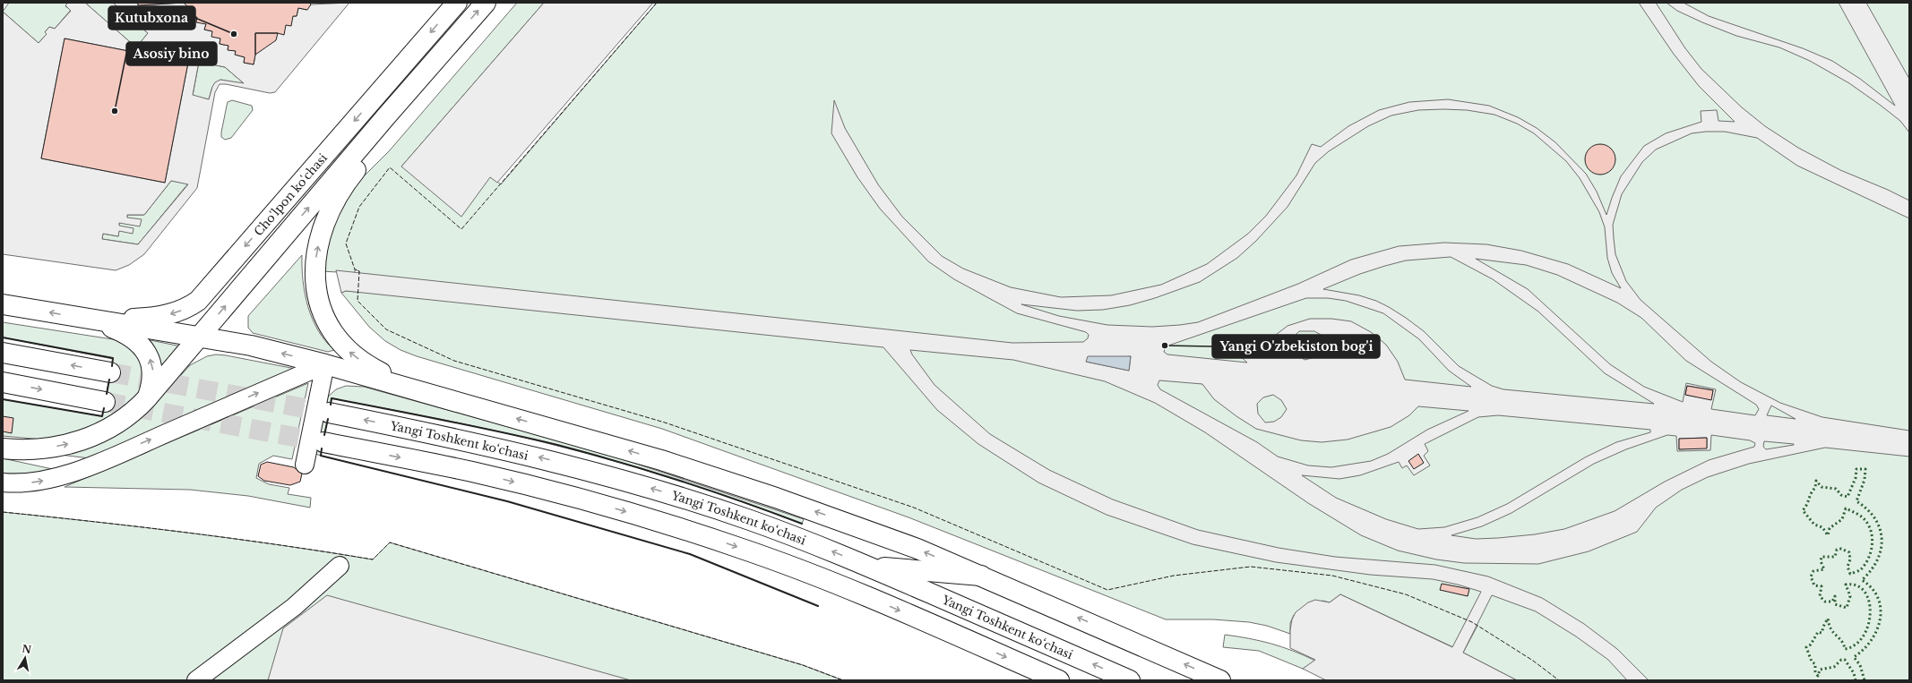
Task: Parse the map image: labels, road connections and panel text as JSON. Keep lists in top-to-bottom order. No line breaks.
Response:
{"streets":{"main road":["Cho'lpon ko'chasi","Yangi Toshkent ko‘chasi"]},"places":["Kutubxona","Asosiy bino","Yangi O'zbekiston bog'i"],"north":"top"}
